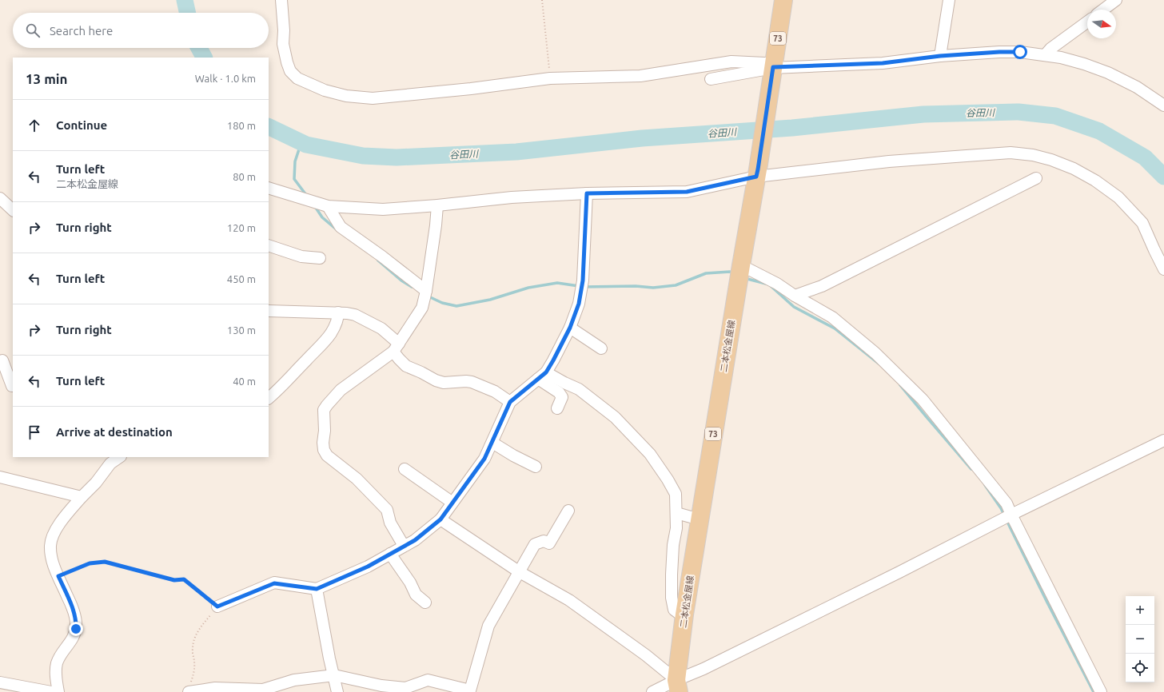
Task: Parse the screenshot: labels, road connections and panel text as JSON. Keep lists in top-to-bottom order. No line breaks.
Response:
{"streets":{"main road":["73","二本松金屋線"]},"water":["谷田川"],"north":"right","page":{"search":"Search here","heading":["13 min","Walk · 1.0 km"],"list":[["Continue","180 m"],["Turn left","二本松金屋線","80 m"],["Turn right","120 m"],["Turn left","450 m"],["Turn right","130 m"],["Turn left","40 m"],"Arrive at destination"],"map_buttons":["+","−"]}}
